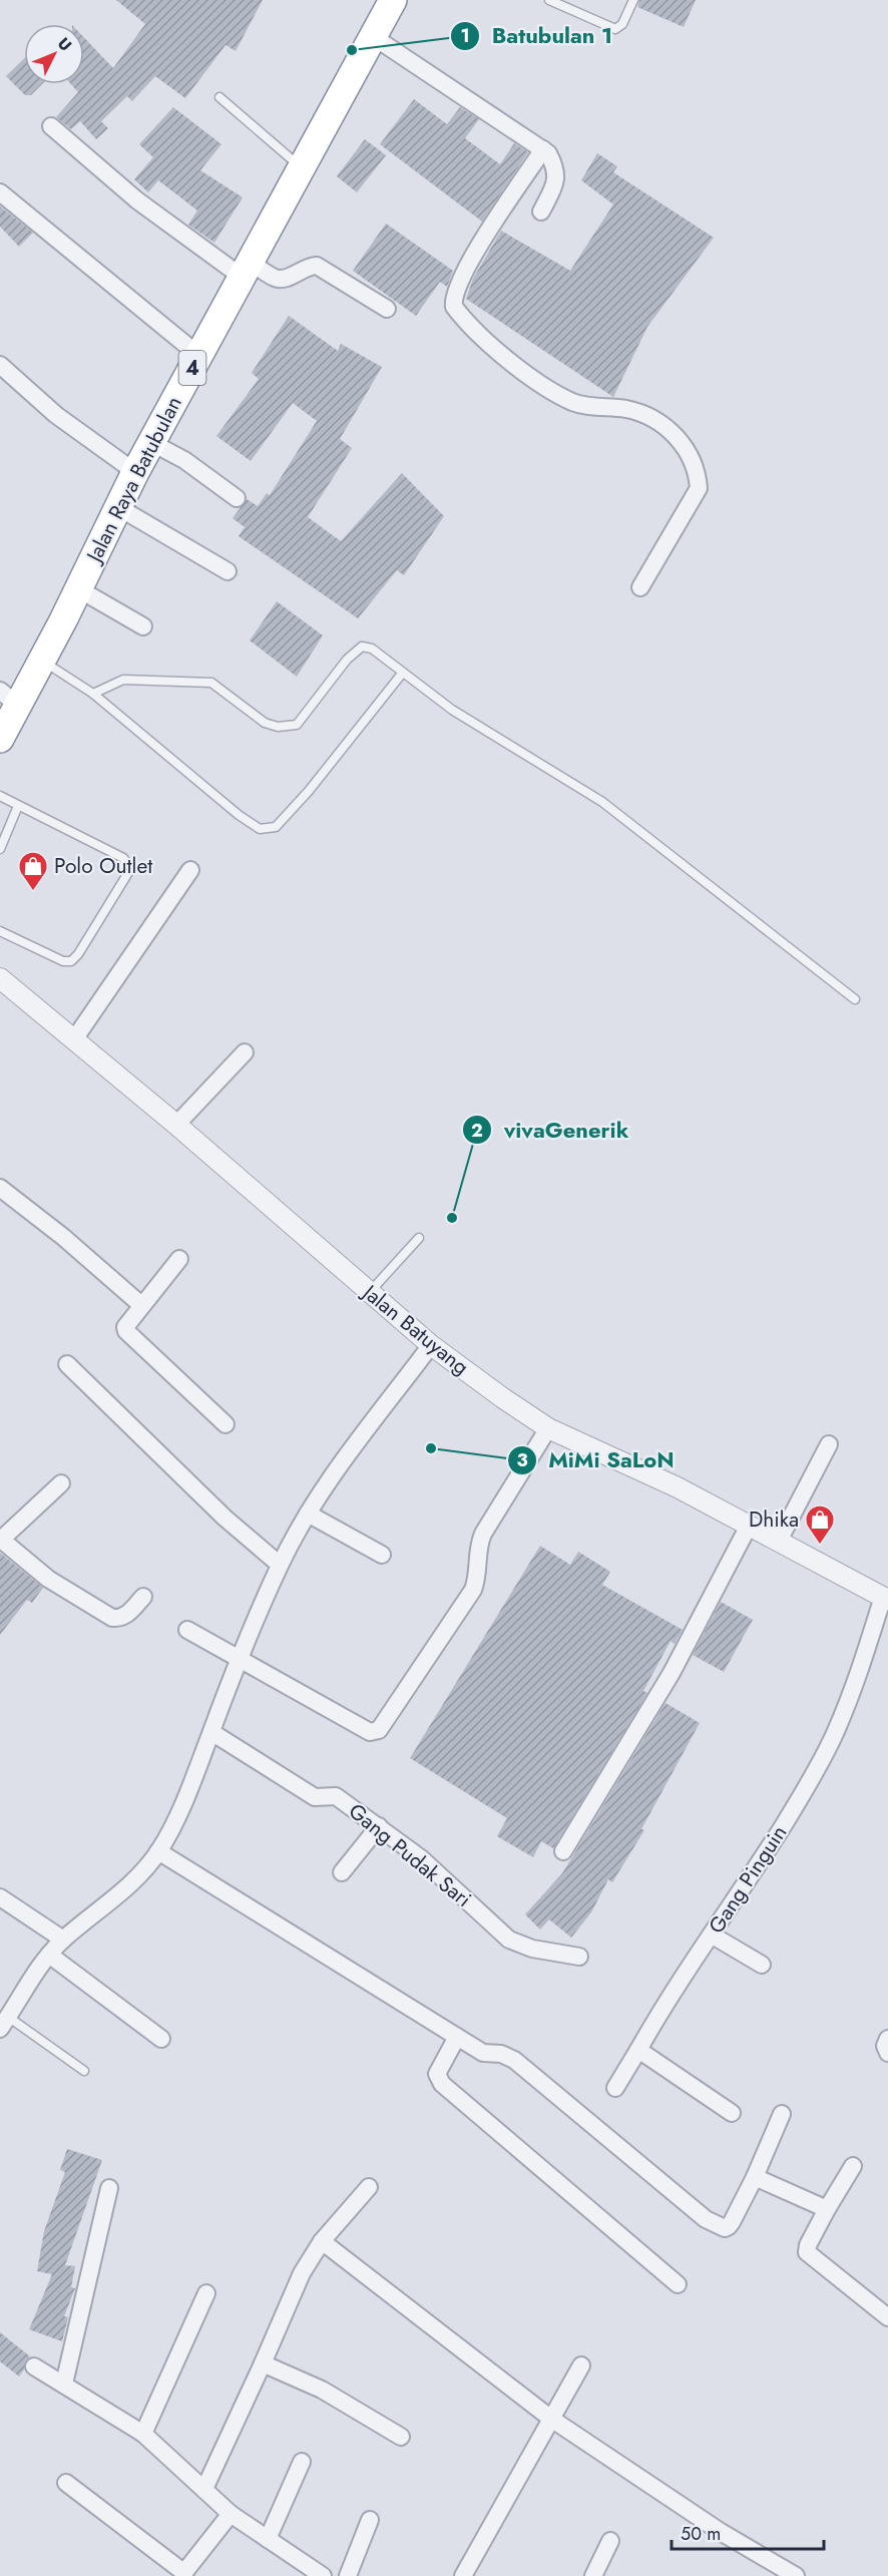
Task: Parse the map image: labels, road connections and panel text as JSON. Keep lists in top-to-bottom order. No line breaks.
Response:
{"streets":{"highway":["4","Jalan Raya Batubulan"],"street":["Jalan Batuyang","Gang Pudak Sari","Gang Pinguin"]},"crossings":[["Jalan Batuyang","Gang Pinguin"]],"places":{"other":["Batubulan 1","vivaGenerik","MiMi SaLoN"],"shop":["Polo Outlet","Dhika"]},"scale_bar":"50 m","north":"top right"}
